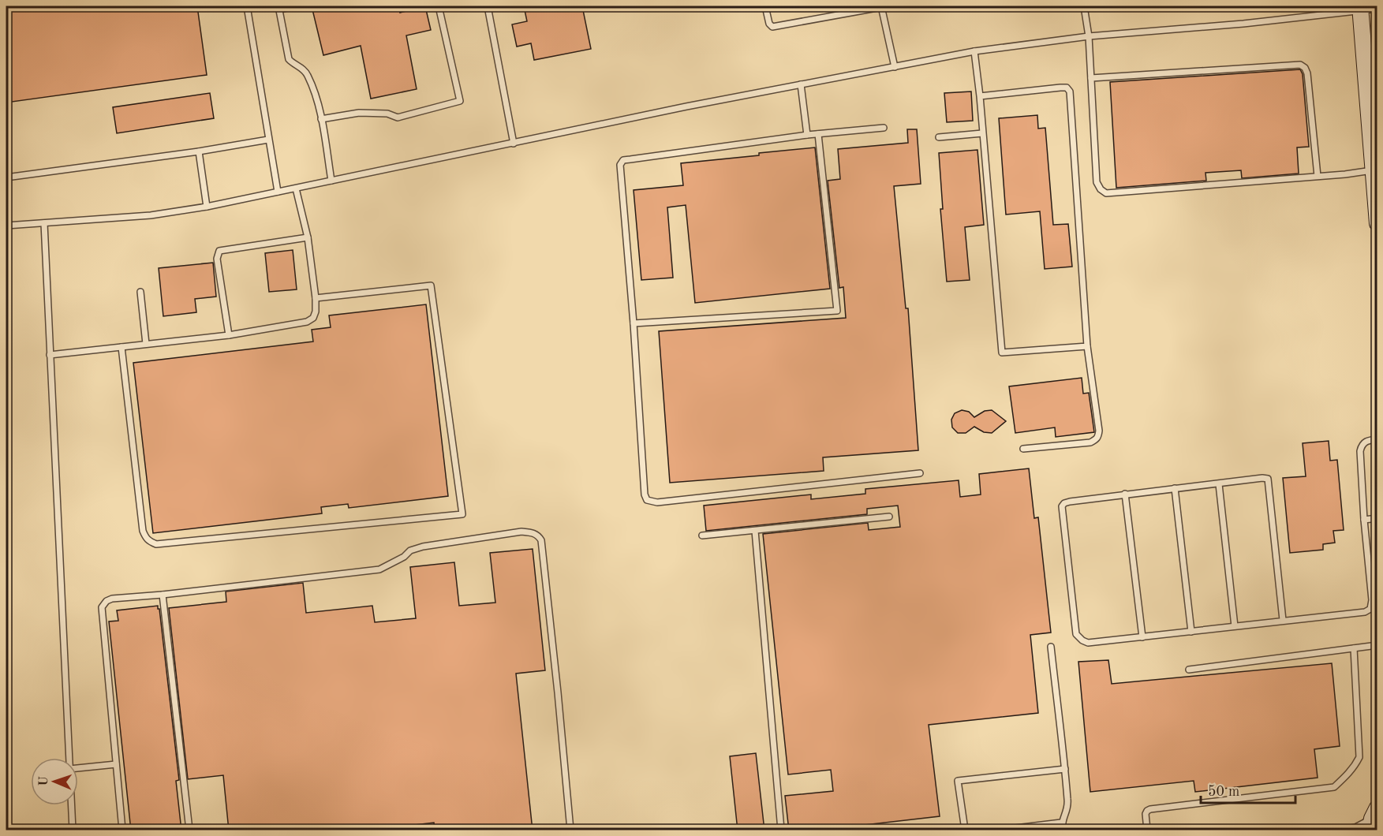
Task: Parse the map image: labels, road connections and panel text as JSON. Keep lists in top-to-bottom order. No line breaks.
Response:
{"scale_bar":"50 m","north":"left"}
